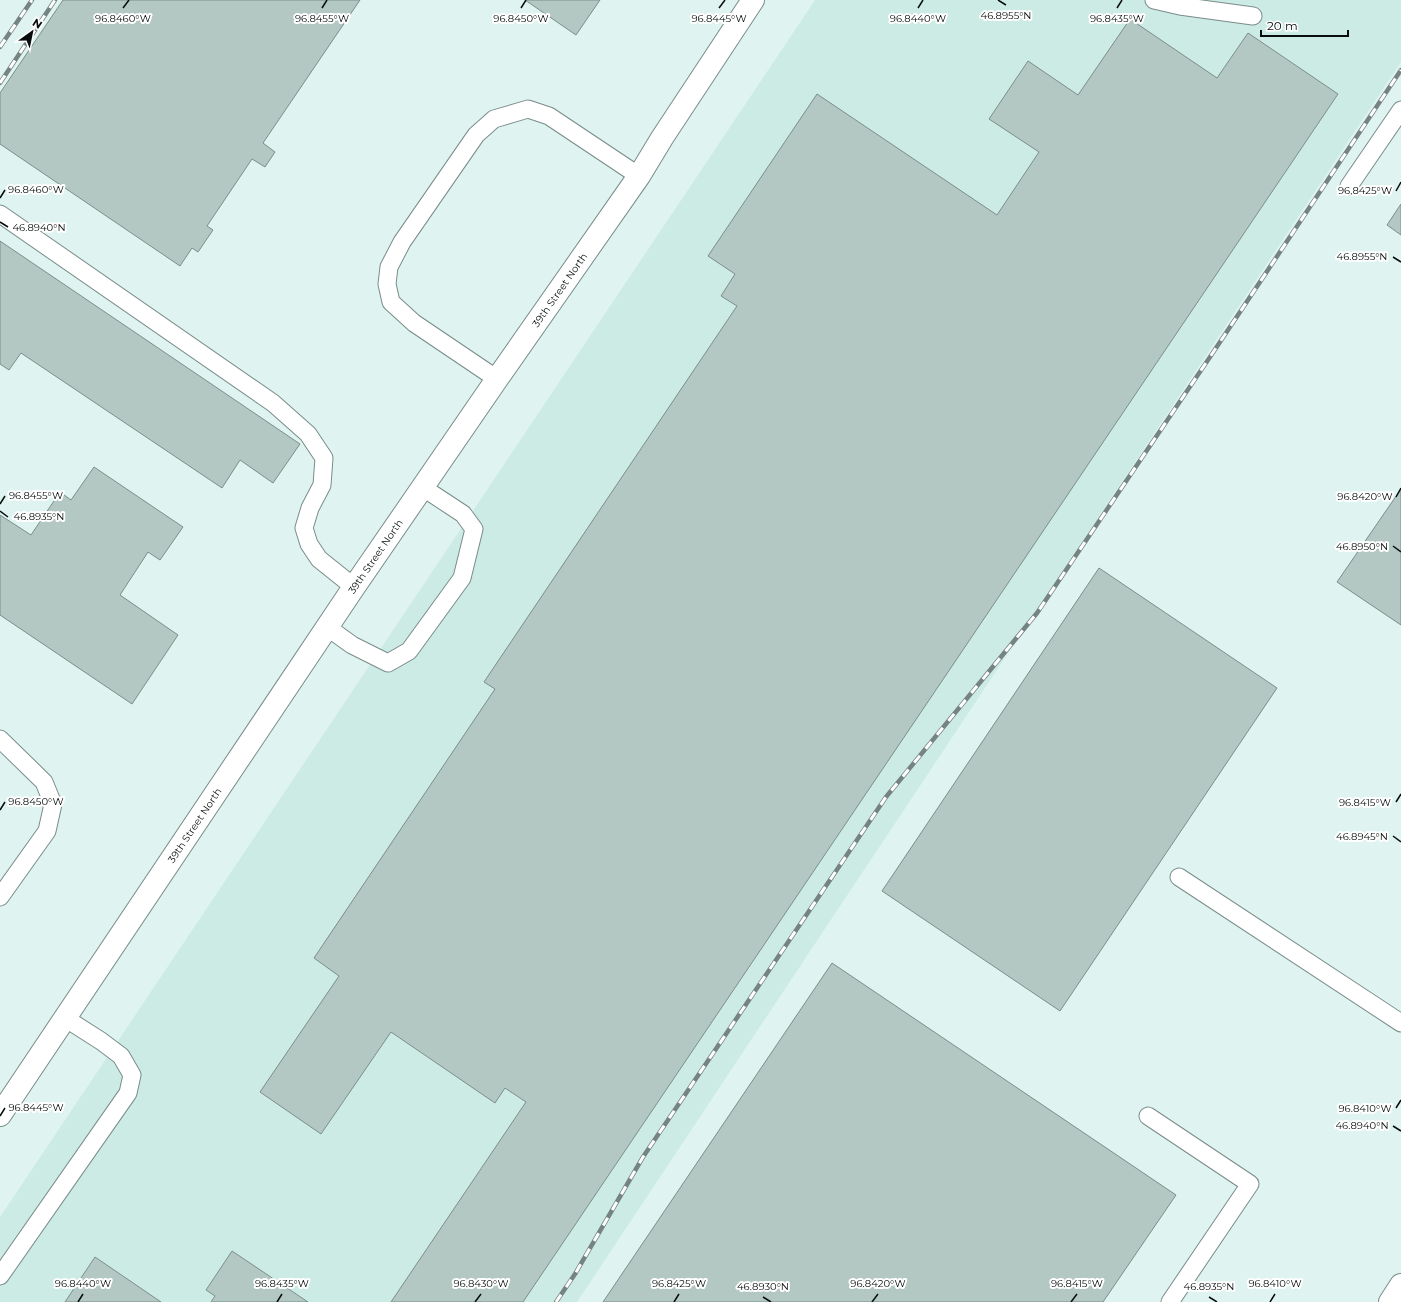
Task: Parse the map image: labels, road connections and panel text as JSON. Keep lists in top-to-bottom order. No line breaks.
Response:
{"streets":{"street":["39th Street North"]},"scale_bar":"20 m","north":"top right","coordinates":["46.8955°N","96.8460°W","96.8455°W","96.8450°W","96.8445°W","96.8440°W","96.8435°W","96.8425°W","46.8940°N","96.8420°W","46.8935°N","46.8950°N","96.8415°W","46.8945°N","96.8410°W","96.8430°W","46.8930°N"]}
